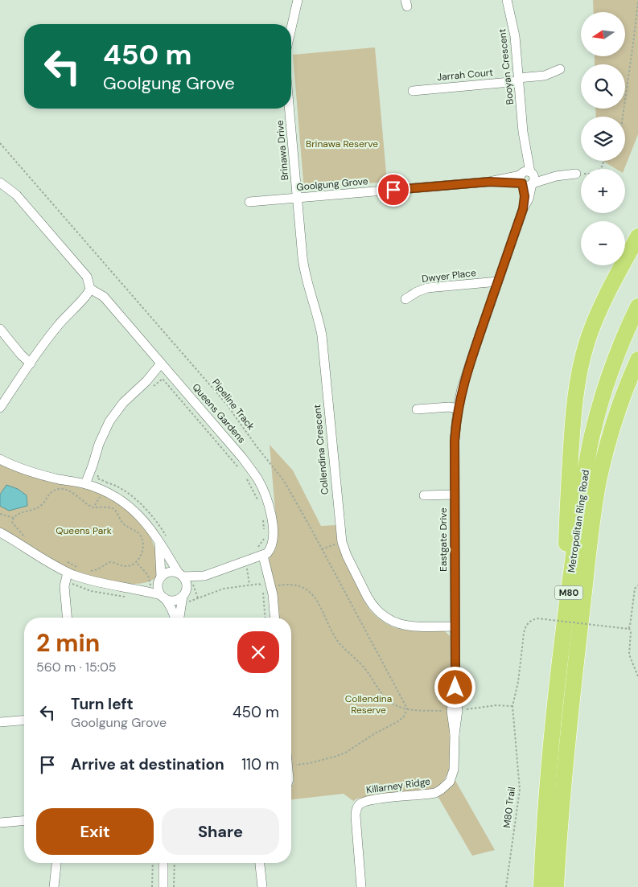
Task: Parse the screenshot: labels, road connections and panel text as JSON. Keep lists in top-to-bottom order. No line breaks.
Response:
{"streets":{"highway":["Metropolitan Ring Road","M80"],"street":["Booyan Crescent","Jarrah Court","Brinawa Drive","Goolgung Grove","Dwyer Place","Queens Gardens","Collendina Crescent","Eastgate Drive","Killarney Ridge"],"path":["Pipeline Track","M80 Trail"]},"crossings":[["Booyan Crescent","Jarrah Court"],["Booyan Crescent","Goolgung Grove"],["Booyan Crescent","Eastgate Drive"],["Brinawa Drive","Goolgung Grove"],["Brinawa Drive","Collendina Crescent"],["Goolgung Grove","Collendina Crescent"],["Goolgung Grove","Eastgate Drive"],["Dwyer Place","Eastgate Drive"],["Collendina Crescent","Eastgate Drive"],["Metropolitan Ring Road","M80"],["Eastgate Drive","Killarney Ridge"]],"parks":["Brinawa Reserve","Queens Park","Collendina Reserve"],"north":"left","page":{"map_buttons":["+","−"],"turn":["450 m","Goolgung Grove"],"heading":["2 min","560 m · 15:05"],"list":[{"name":"Turn left","note":"Goolgung Grove","value":"450 m"},{"name":"Arrive at destination","value":"110 m"}],"buttons":["Exit","Share"]}}
